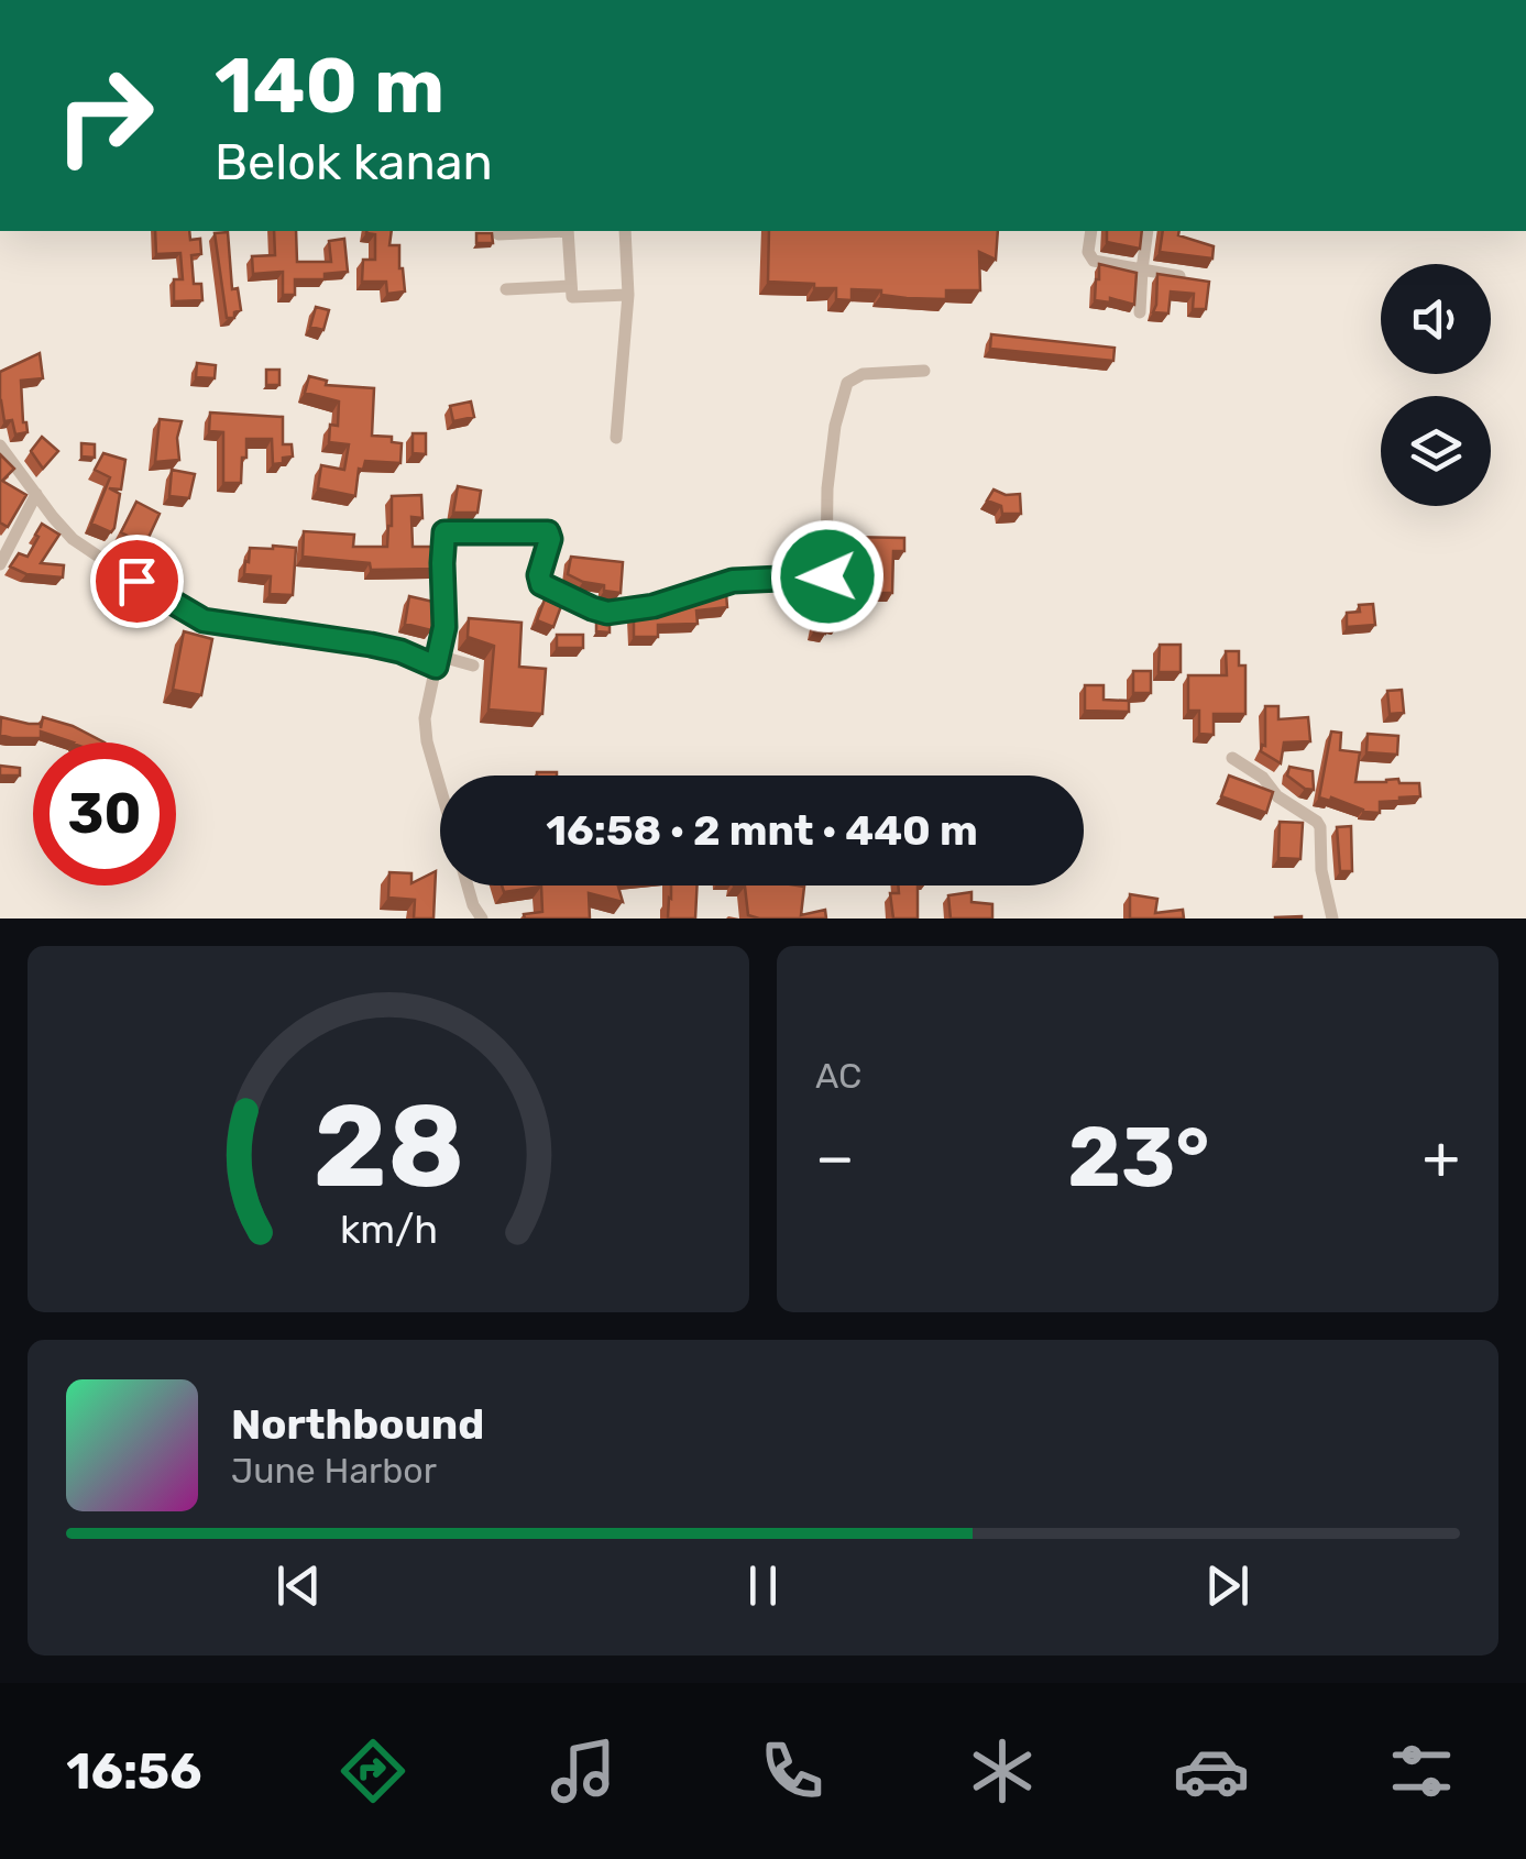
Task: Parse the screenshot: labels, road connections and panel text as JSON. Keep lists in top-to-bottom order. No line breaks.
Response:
{"page":{"turn":["140 m","Belok kanan"],"limit":"30","trip":"16:58 · 2 mnt · 440 m","tile":"AC","heat":["−","23°","+"],"song":["Northbound","June Harbor"],"tabs":"16:56","gauge":["28","km/h"]}}
